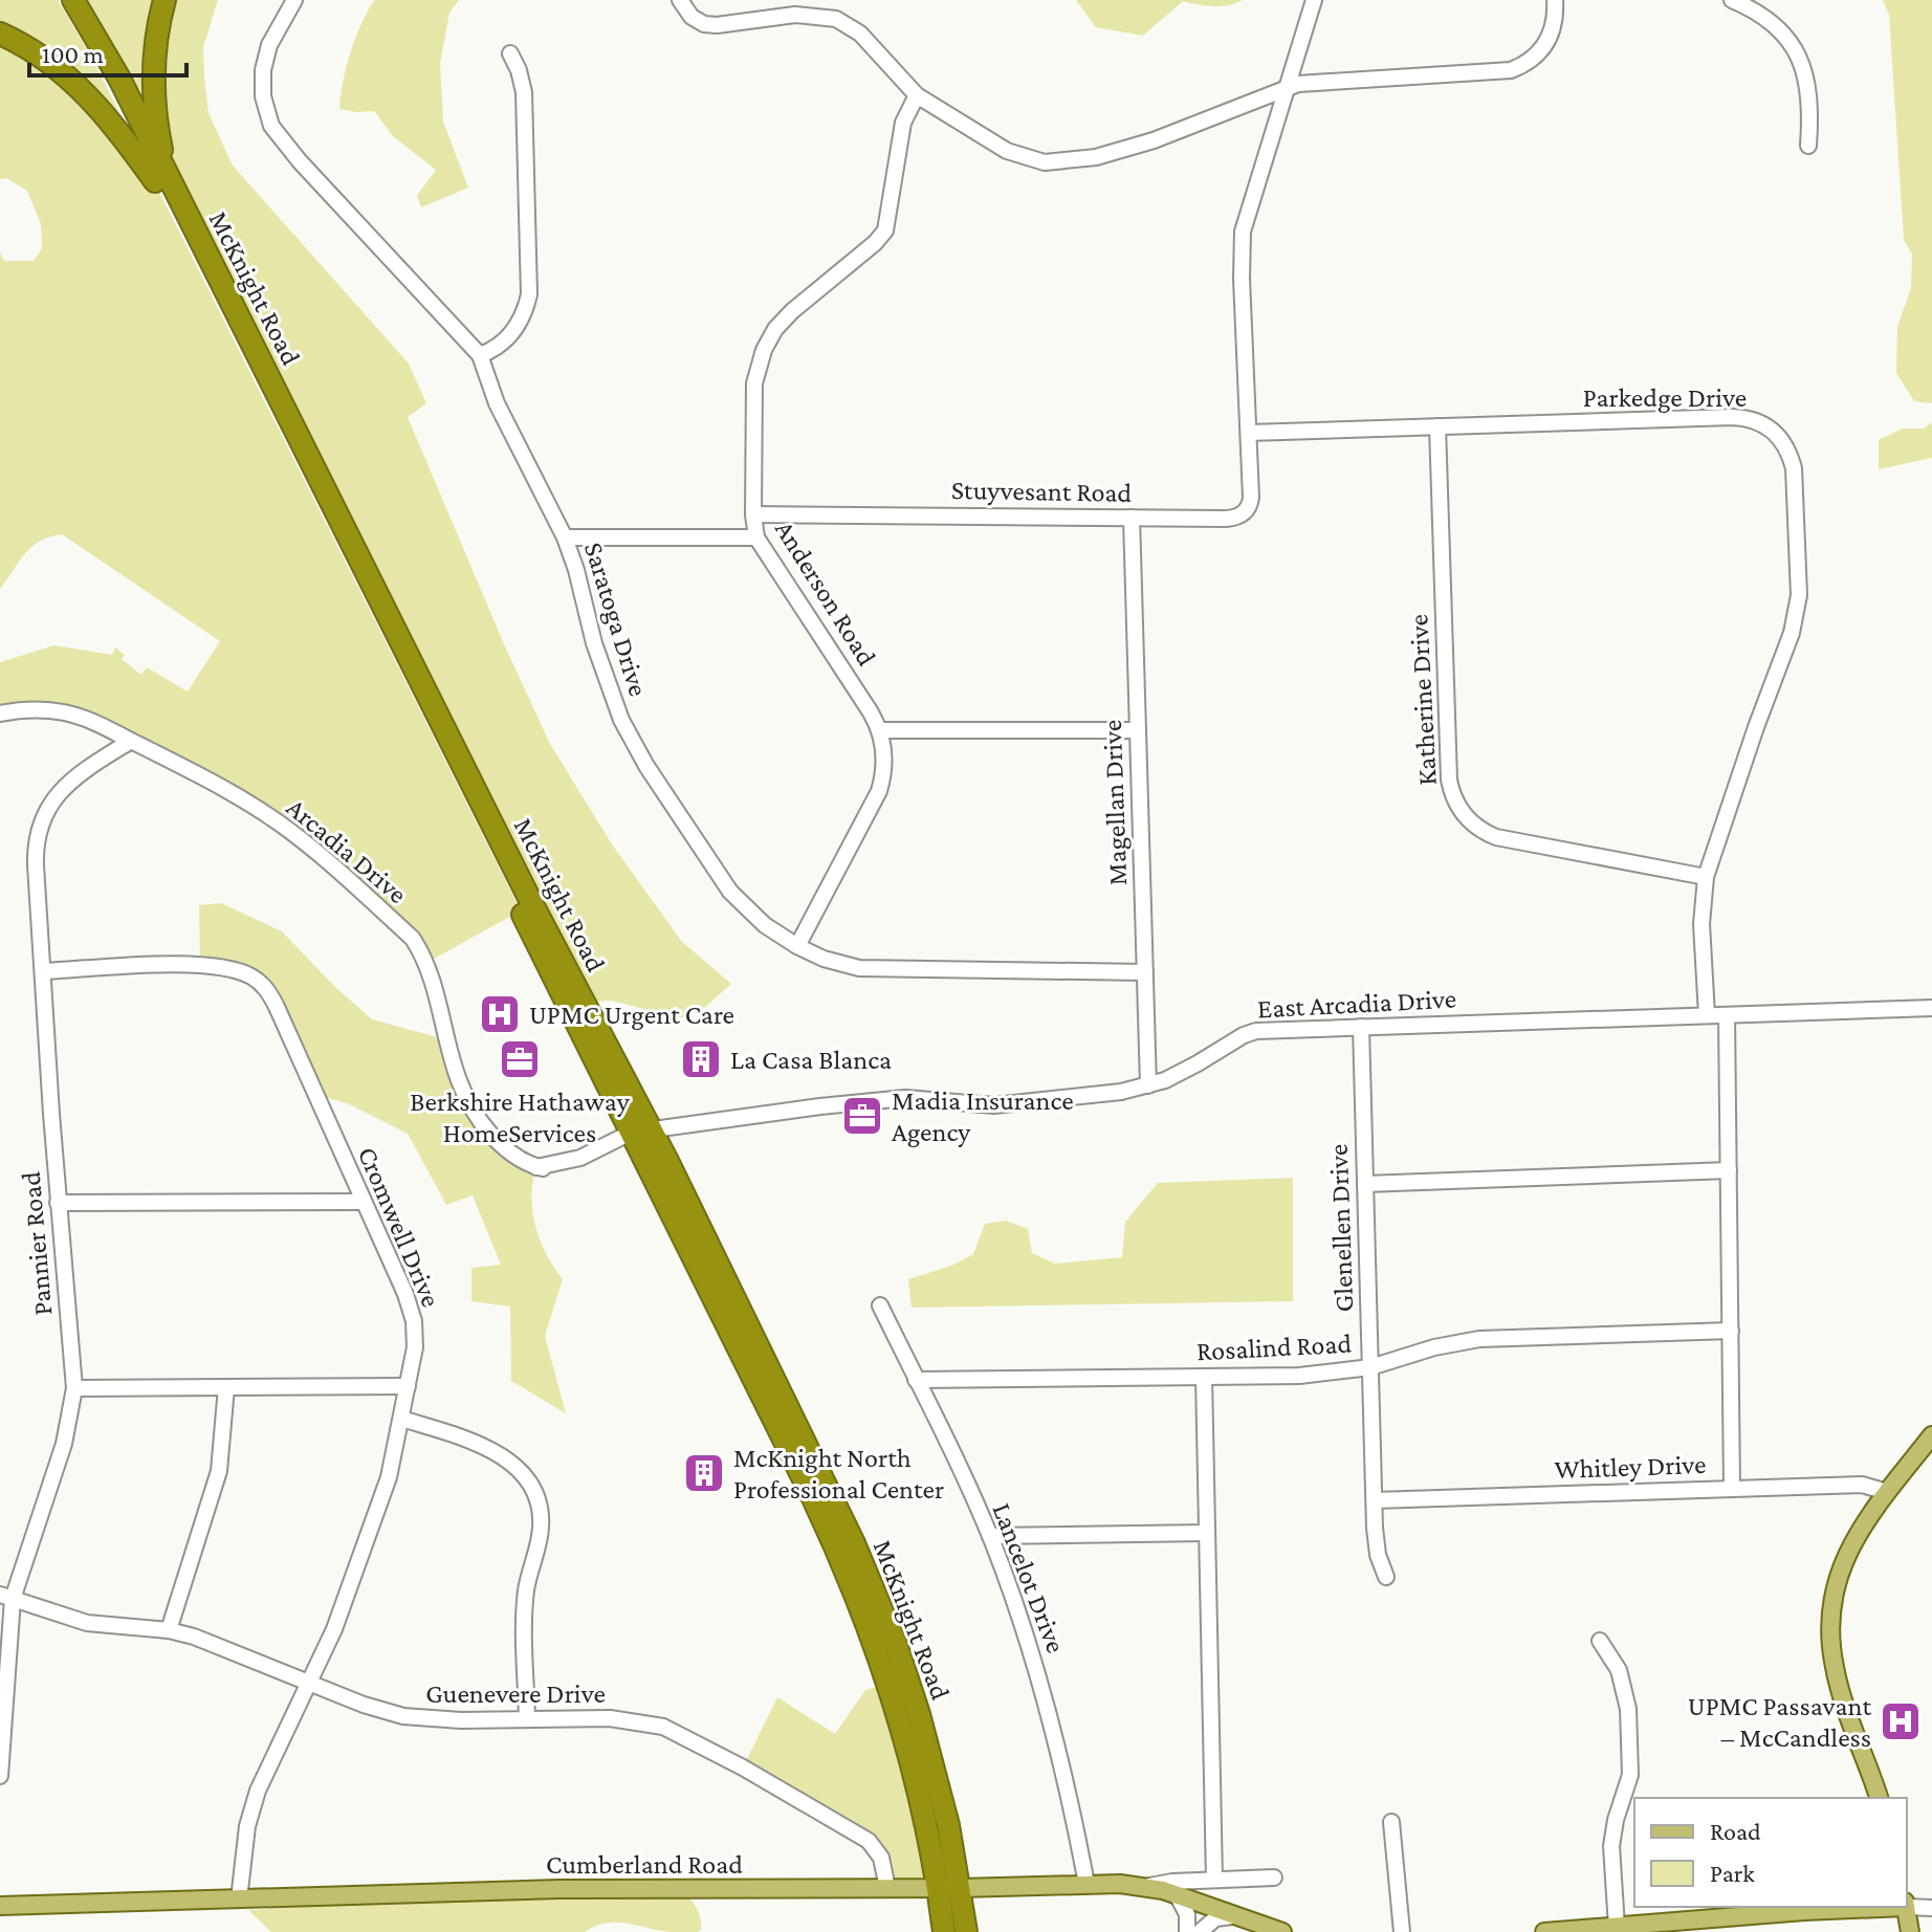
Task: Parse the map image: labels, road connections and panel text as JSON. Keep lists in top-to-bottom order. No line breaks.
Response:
{"streets":{"highway":["McKnight Road"],"main road":["Cumberland Road"],"street":["Parkedge Drive","Stuyvesant Road","Anderson Road","Saratoga Drive","Katherine Drive","Magellan Drive","Arcadia Drive","East Arcadia Drive","Cromwell Drive","Glenellen Drive","Pannier Road","Rosalind Road","Whitley Drive","Lancelot Drive","Guenevere Drive"]},"crossings":[["McKnight Road","Arcadia Drive"],["McKnight Road","East Arcadia Drive"],["McKnight Road","Cumberland Road"],["Parkedge Drive","Stuyvesant Road"],["Parkedge Drive","Katherine Drive"],["Parkedge Drive","East Arcadia Drive"],["Stuyvesant Road","Anderson Road"],["Stuyvesant Road","Magellan Drive"],["Anderson Road","Saratoga Drive"],["Saratoga Drive","Magellan Drive"],["Magellan Drive","East Arcadia Drive"],["Arcadia Drive","East Arcadia Drive"],["Arcadia Drive","Pannier Road"],["East Arcadia Drive","Glenellen Drive"],["Cromwell Drive","Pannier Road"],["Cromwell Drive","Guenevere Drive"],["Cromwell Drive","Cumberland Road"],["Glenellen Drive","Rosalind Road"],["Glenellen Drive","Whitley Drive"],["Pannier Road","Guenevere Drive"],["Rosalind Road","Lancelot Drive"],["Lancelot Drive","Cumberland Road"],["Guenevere Drive","Cumberland Road"]],"places":{"hospital":["UPMC Urgent Care","UPMC Passavant – McCandless"],"office":["Berkshire Hathaway HomeServices","Madia Insurance Agency"],"building":["La Casa Blanca","McKnight North Professional Center"]},"legend":["Road","Park"],"scale_bar":"100 m"}
